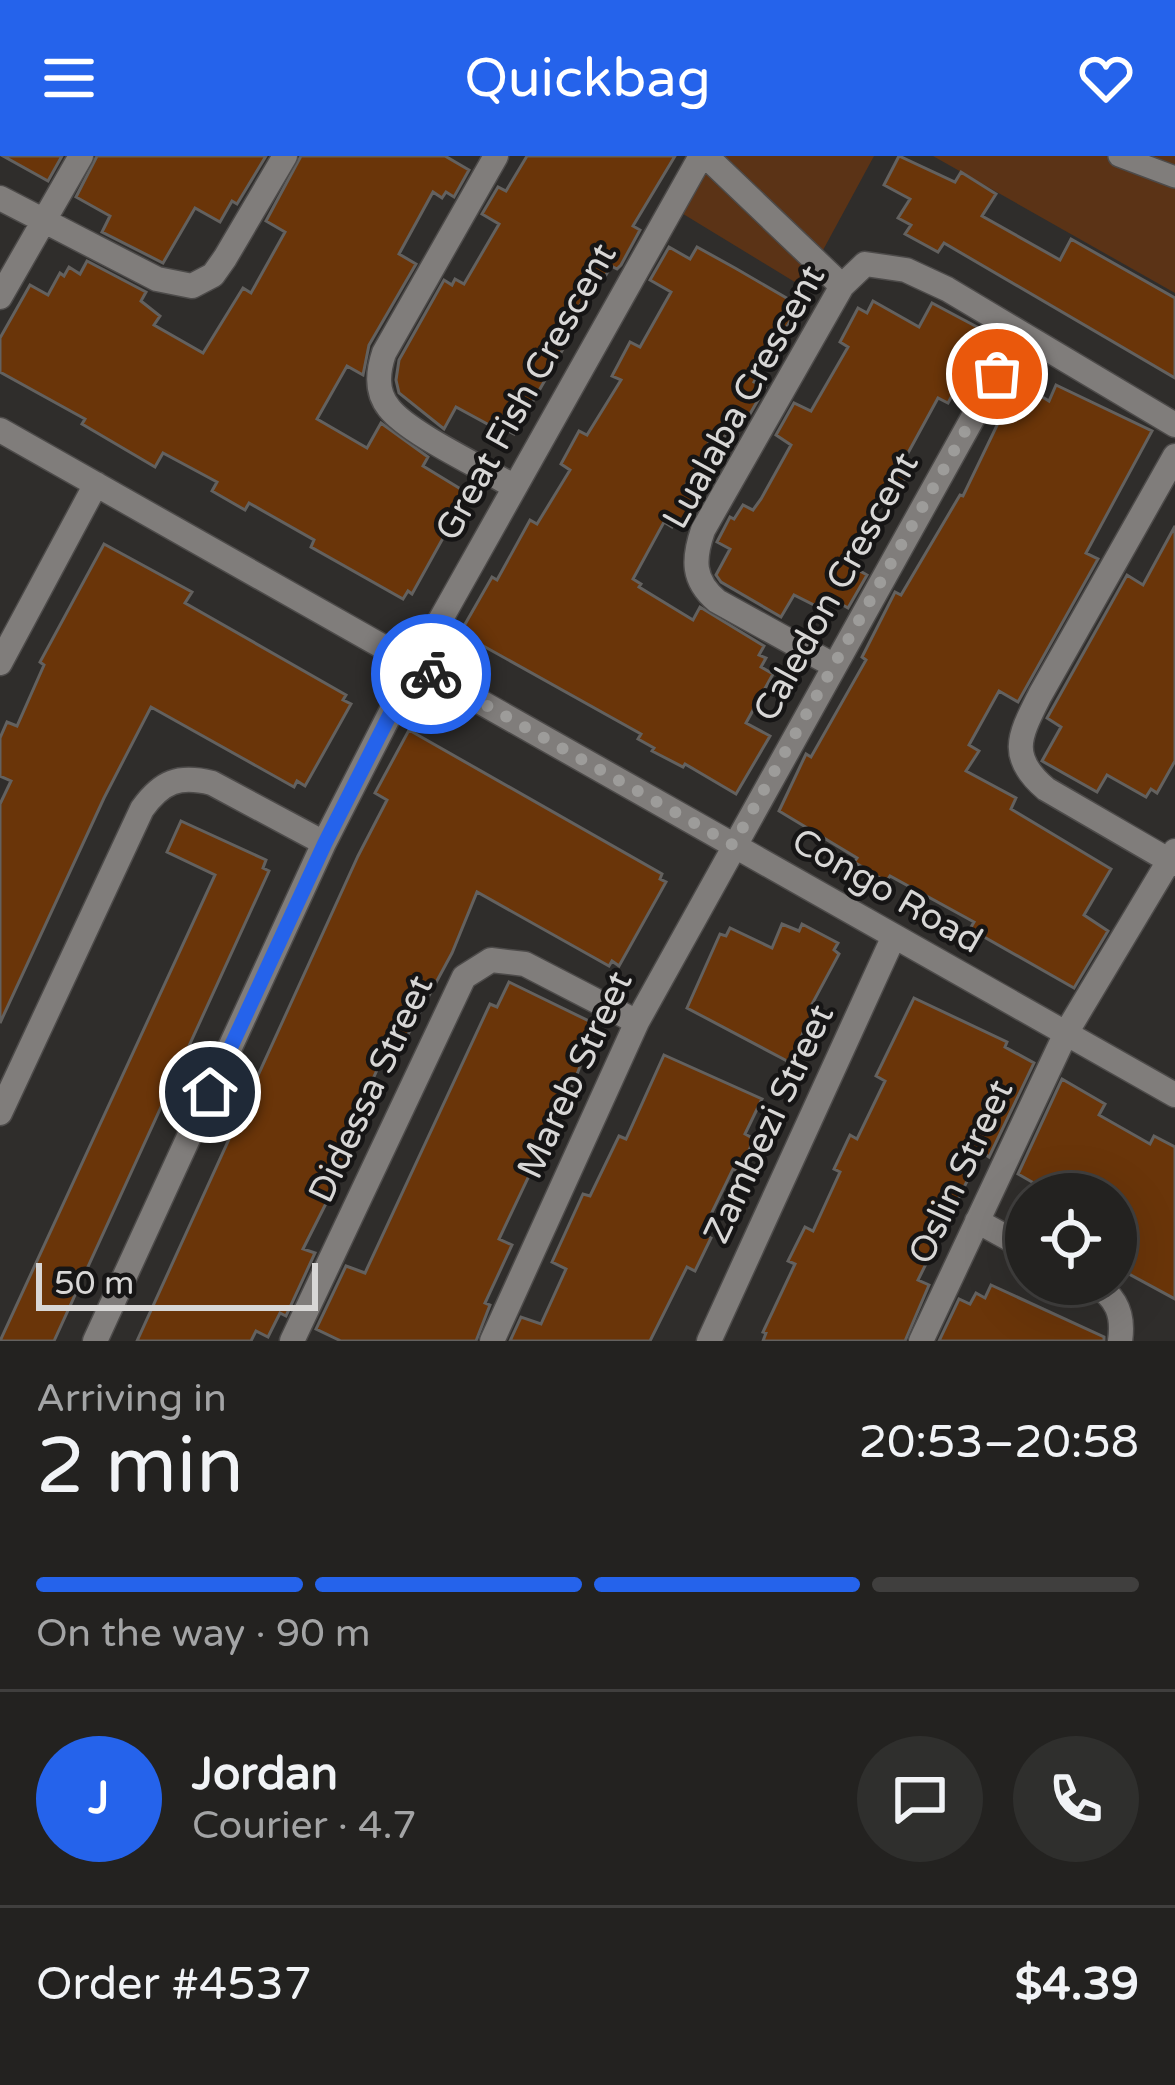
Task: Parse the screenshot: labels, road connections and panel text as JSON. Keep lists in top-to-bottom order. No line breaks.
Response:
{"streets":{"street":["Great Fish Crescent","Lualaba Crescent","Caledon Crescent","Congo Road","Mareb Street","Didessa Street","Zambezi Street","Oslin Street"]},"crossings":[["Great Fish Crescent","Congo Road"],["Lualaba Crescent","Caledon Crescent"],["Caledon Crescent","Congo Road"],["Caledon Crescent","Mareb Street"],["Congo Road","Mareb Street"],["Congo Road","Zambezi Street"],["Congo Road","Oslin Street"],["Mareb Street","Didessa Street"]],"scale_bar":"50 m","page":{"header":"Quickbag","scale":"50 m","heading":["2 min","Arriving in","20:53–20:58"],"panel":["Jordan","Courier · 4.7","Order #4537","$4.39"],"bar":"On the way · 90 m","round":"J"}}
